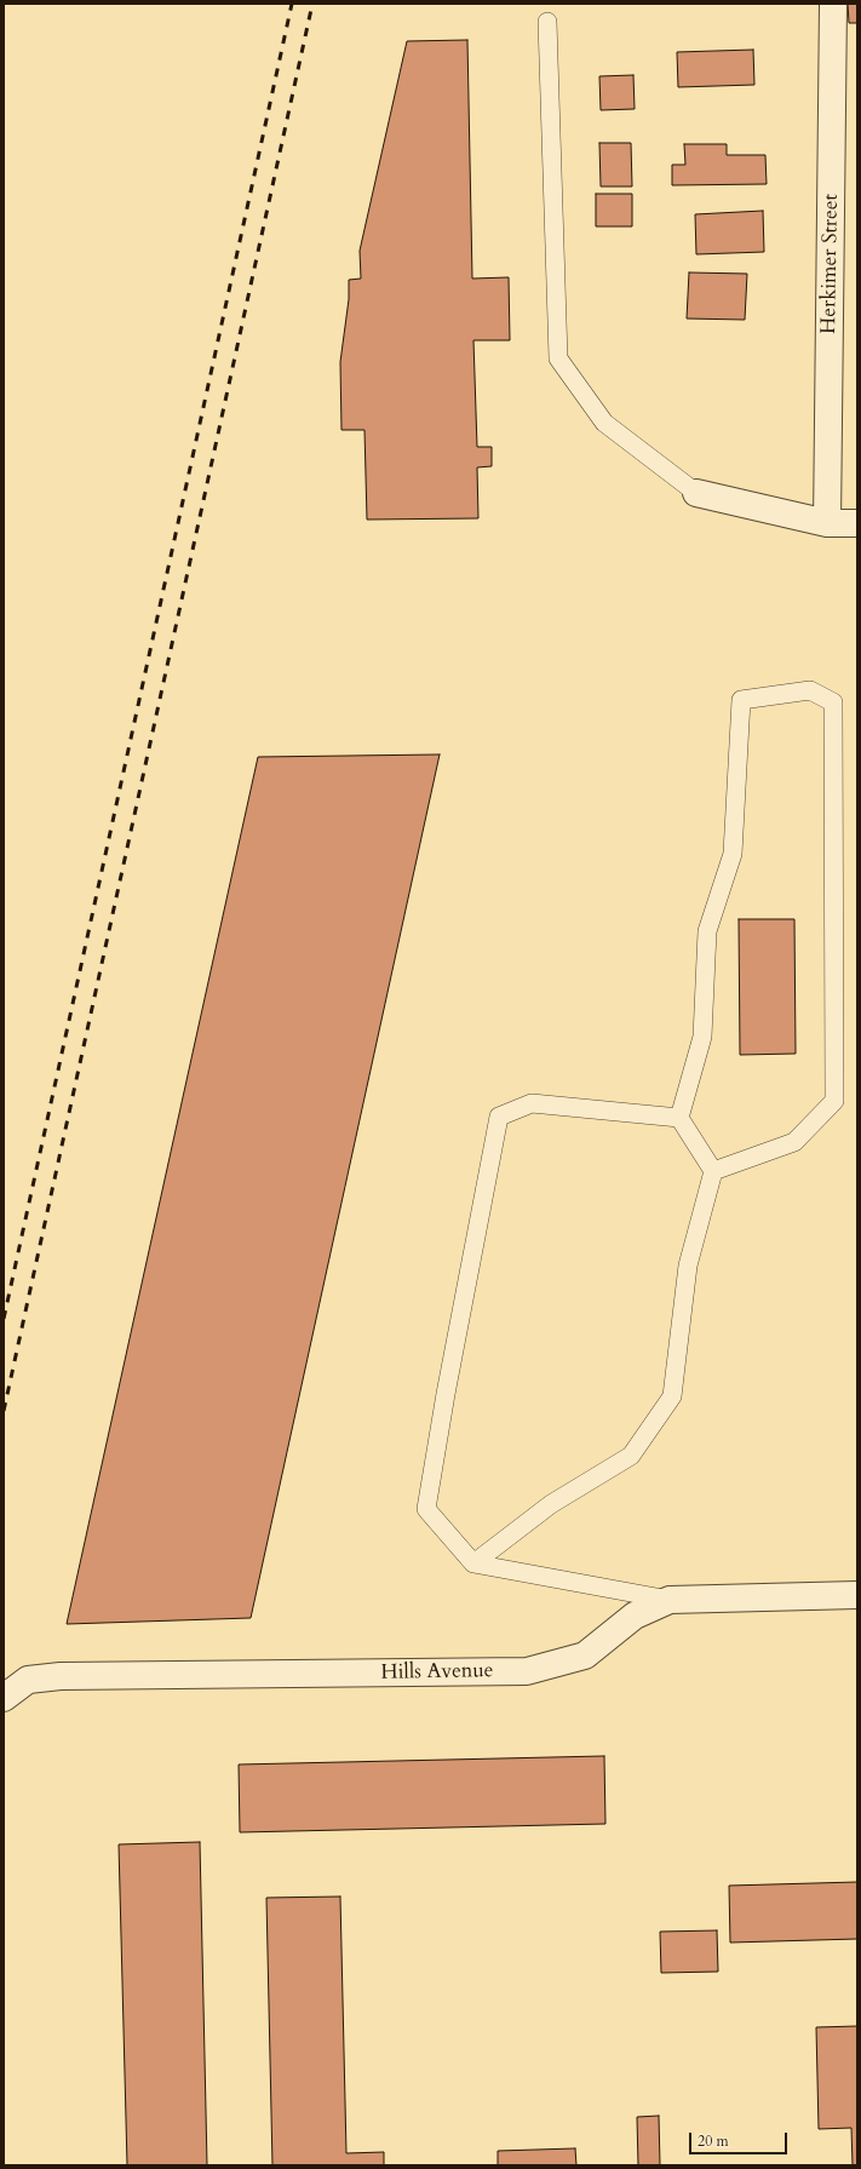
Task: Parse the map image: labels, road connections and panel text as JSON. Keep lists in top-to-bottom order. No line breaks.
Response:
{"streets":{"street":["Herkimer Street","Hills Avenue"]},"scale_bar":"20 m"}
